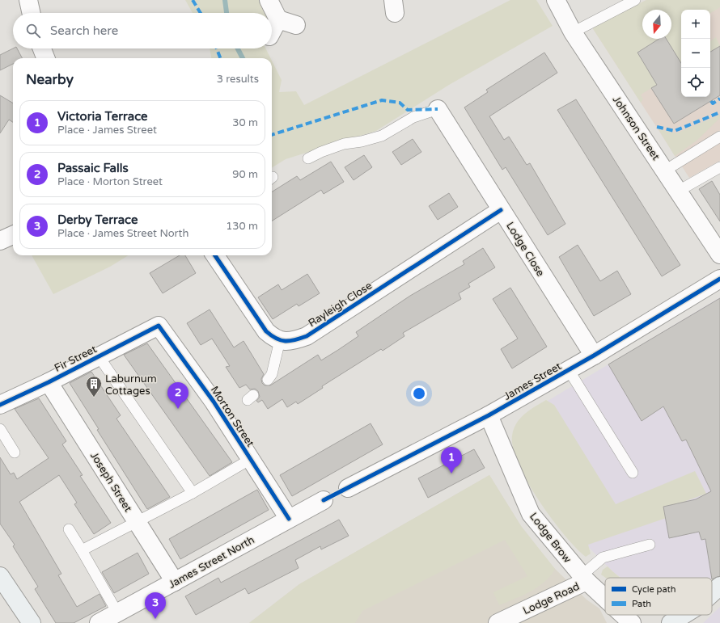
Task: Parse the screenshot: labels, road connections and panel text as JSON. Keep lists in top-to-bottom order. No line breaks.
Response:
{"streets":{"street":["Johnson Street","Lodge Close","Rayleigh Close","Fir Street","James Street","Morton Street","Joseph Street","Lodge Brow","James Street North","Lodge Road"]},"crossings":[["Lodge Close","Rayleigh Close"],["Lodge Close","James Street"],["Fir Street","Morton Street"],["Fir Street","Joseph Street"],["James Street","Lodge Brow"],["Morton Street","James Street North"],["Joseph Street","James Street North"],["Lodge Brow","Lodge Road"]],"places":{"building":["Laburnum Cottages"]},"legend":["Cycle path","Path"],"north":"bottom","page":{"map_buttons":["+","−"],"search":"Search here","heading":["Nearby","3 results"],"list":[{"mark":"1","name":"Victoria Terrace","note":"Place · James Street","value":"30 m"},{"mark":"2","name":"Passaic Falls","note":"Place · Morton Street","value":"90 m"},{"mark":"3","name":"Derby Terrace","note":"Place · James Street North","value":"130 m"}],"pins":["2","1","3"]}}
